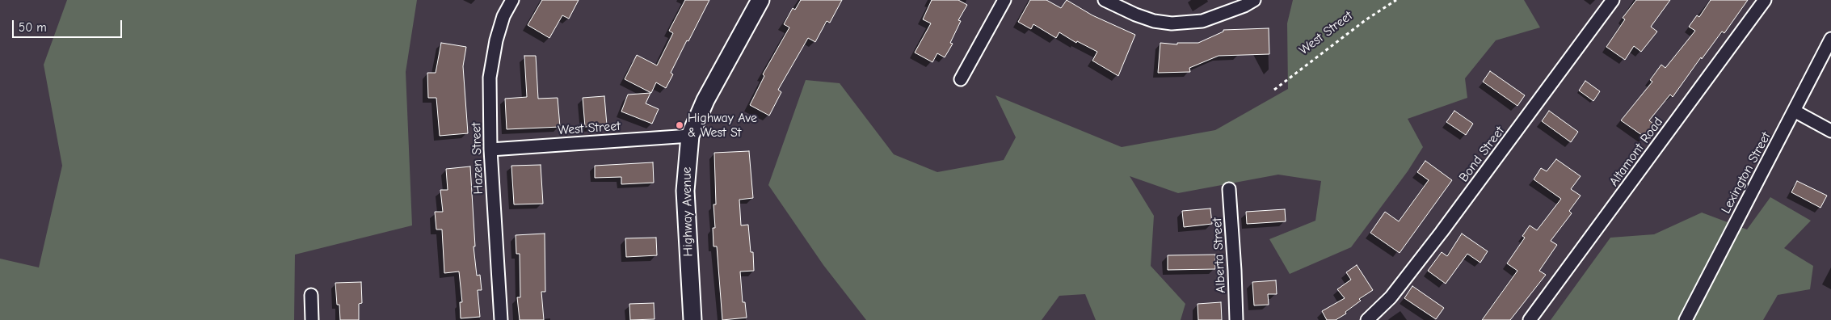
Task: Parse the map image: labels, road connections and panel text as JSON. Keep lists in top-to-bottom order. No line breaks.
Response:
{"streets":{"main road":["Highway Avenue"],"street":["West Street","Altamont Road","Bond Street","Hazen Street","Lexington Street","Alberta Street"]},"crossings":[["West Street","Hazen Street"],["West Street","Highway Avenue"]],"places":["Highway Ave & West St"],"scale_bar":"50 m"}
